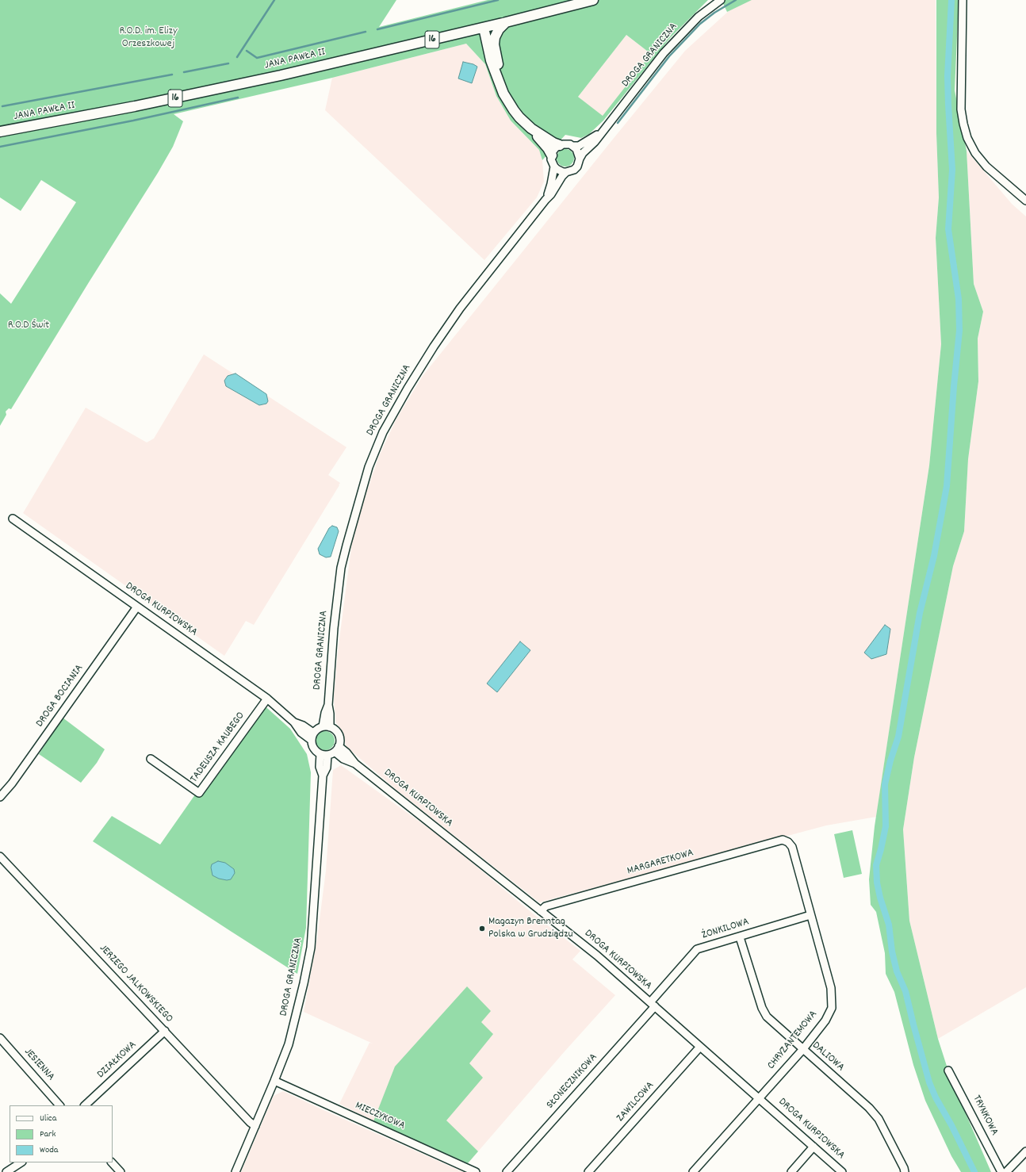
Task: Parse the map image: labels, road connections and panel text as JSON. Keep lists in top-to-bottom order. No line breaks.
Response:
{"streets":{"main road":["16","JANA PAWŁA II"],"street":["DROGA GRANICZNA","DROGA KURPIOWSKA","DROGA BOCIANIA","TADEUSZA KAUBEGO","MARGARETKOWA","ŻONKILOWA","JERZEGO JALKOWSKIEGO","CHRYZANTEMOWA","DALIOWA","DZIAŁKOWA","JESIENNA","SŁONECZNIKOWA","ZAWILCOWA","TRYNKOWA","MIECZYKOWA"]},"crossings":[["DROGA GRANICZNA","DROGA KURPIOWSKA"],["DROGA GRANICZNA","JERZEGO JALKOWSKIEGO"],["DROGA GRANICZNA","MIECZYKOWA"],["DROGA KURPIOWSKA","DROGA BOCIANIA"],["DROGA KURPIOWSKA","TADEUSZA KAUBEGO"],["DROGA KURPIOWSKA","MARGARETKOWA"],["DROGA KURPIOWSKA","ŻONKILOWA"],["DROGA KURPIOWSKA","CHRYZANTEMOWA"],["DROGA KURPIOWSKA","SŁONECZNIKOWA"],["DROGA KURPIOWSKA","ZAWILCOWA"],["MARGARETKOWA","CHRYZANTEMOWA"],["ŻONKILOWA","CHRYZANTEMOWA"],["ŻONKILOWA","DALIOWA"],["ŻONKILOWA","SŁONECZNIKOWA"],["JERZEGO JALKOWSKIEGO","DZIAŁKOWA"],["CHRYZANTEMOWA","DALIOWA"]],"parks":["R.O.D. im. Elizy Orzeszkowej","R.O.D Świt"],"places":["Magazyn Brenntag Polska w Grudziądzu"],"legend":["Ulica","Park","Woda"]}
